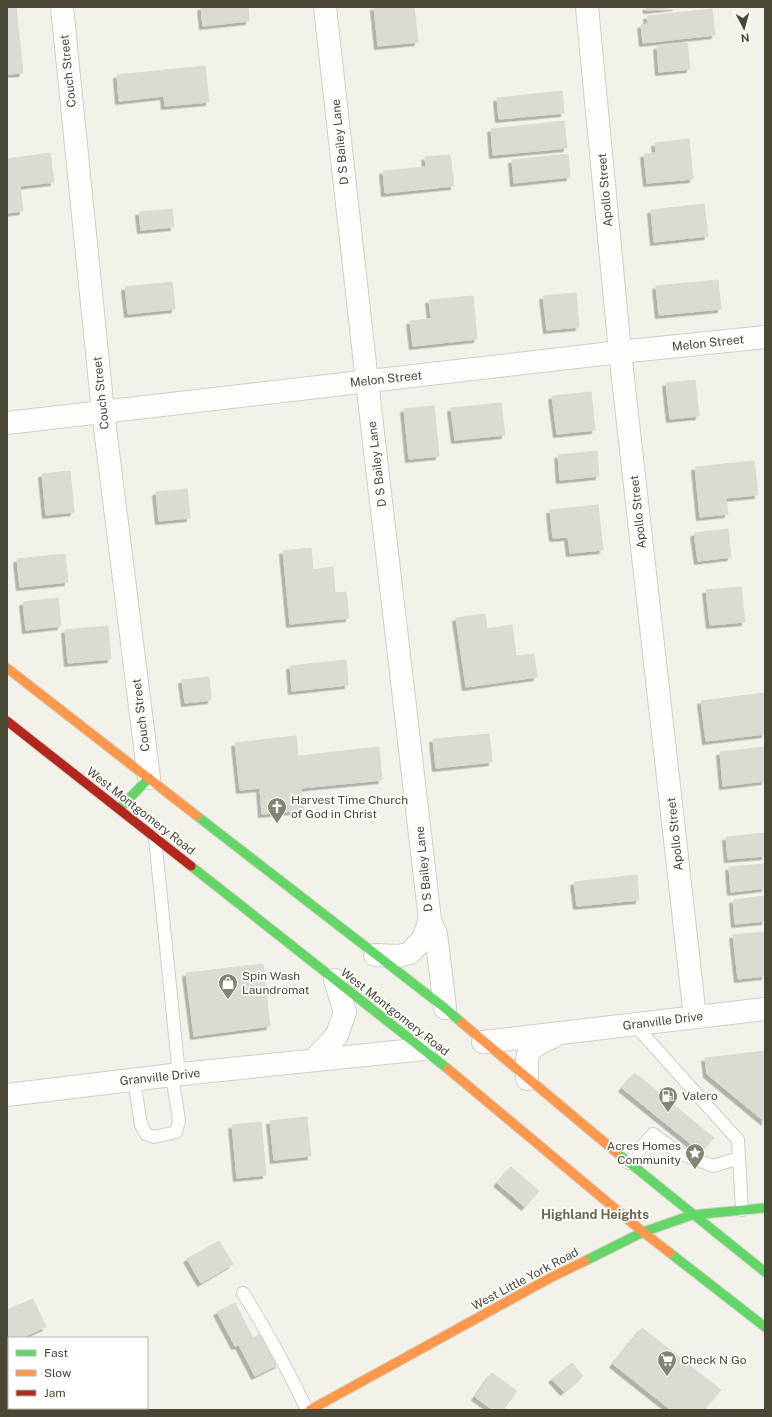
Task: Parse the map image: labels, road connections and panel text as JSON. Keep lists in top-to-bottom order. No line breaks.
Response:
{"streets":{"main road":["West Montgomery Road","West Little York Road"],"street":["Couch Street","D S Bailey Lane","Apollo Street","Melon Street","Granville Drive"]},"crossings":[["Couch Street","Melon Street"],["D S Bailey Lane","Melon Street"],["Apollo Street","Melon Street"],["Apollo Street","Granville Drive"],["West Montgomery Road","Granville Drive"],["West Montgomery Road","West Little York Road"]],"districts":["Highland Heights"],"places":{"church":["Harvest Time Church of God in Christ"],"shop":["Spin Wash Laundromat"],"fuel station":["Valero"],"place":["Acres Homes Community"],"supermarket":["Check N Go"]},"legend":["Fast","Slow","Jam"],"north":"bottom"}
